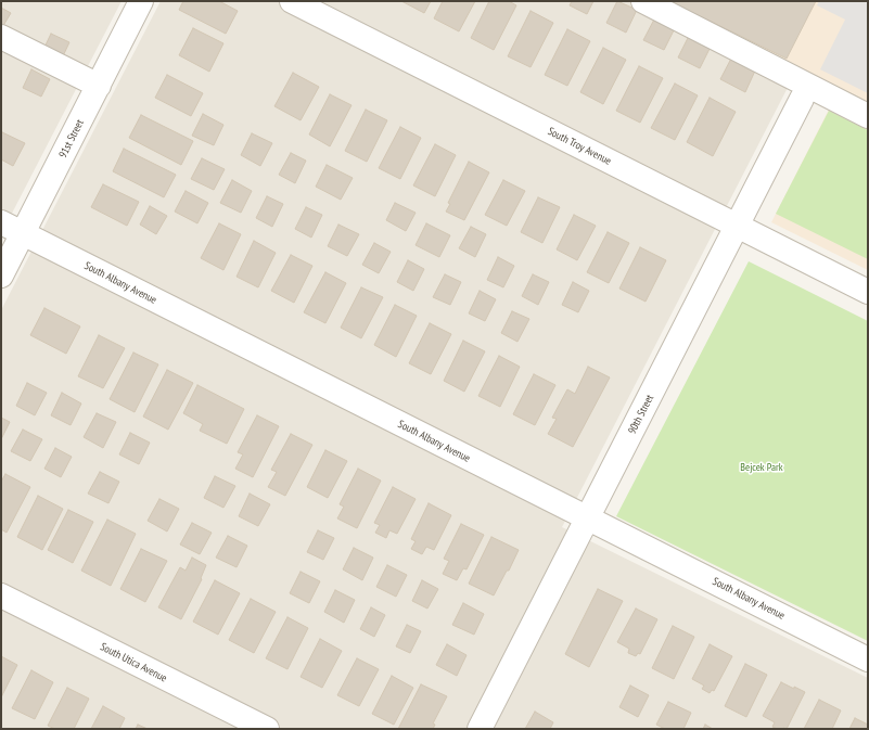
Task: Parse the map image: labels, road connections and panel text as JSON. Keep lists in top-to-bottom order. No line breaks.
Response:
{"streets":{"street":["91st Street","South Troy Avenue","South Albany Avenue","90th Street","South Utica Avenue"]},"crossings":[["91st Street","South Albany Avenue"],["South Troy Avenue","90th Street"],["South Albany Avenue","90th Street"]],"parks":["Bejcek Park"]}
